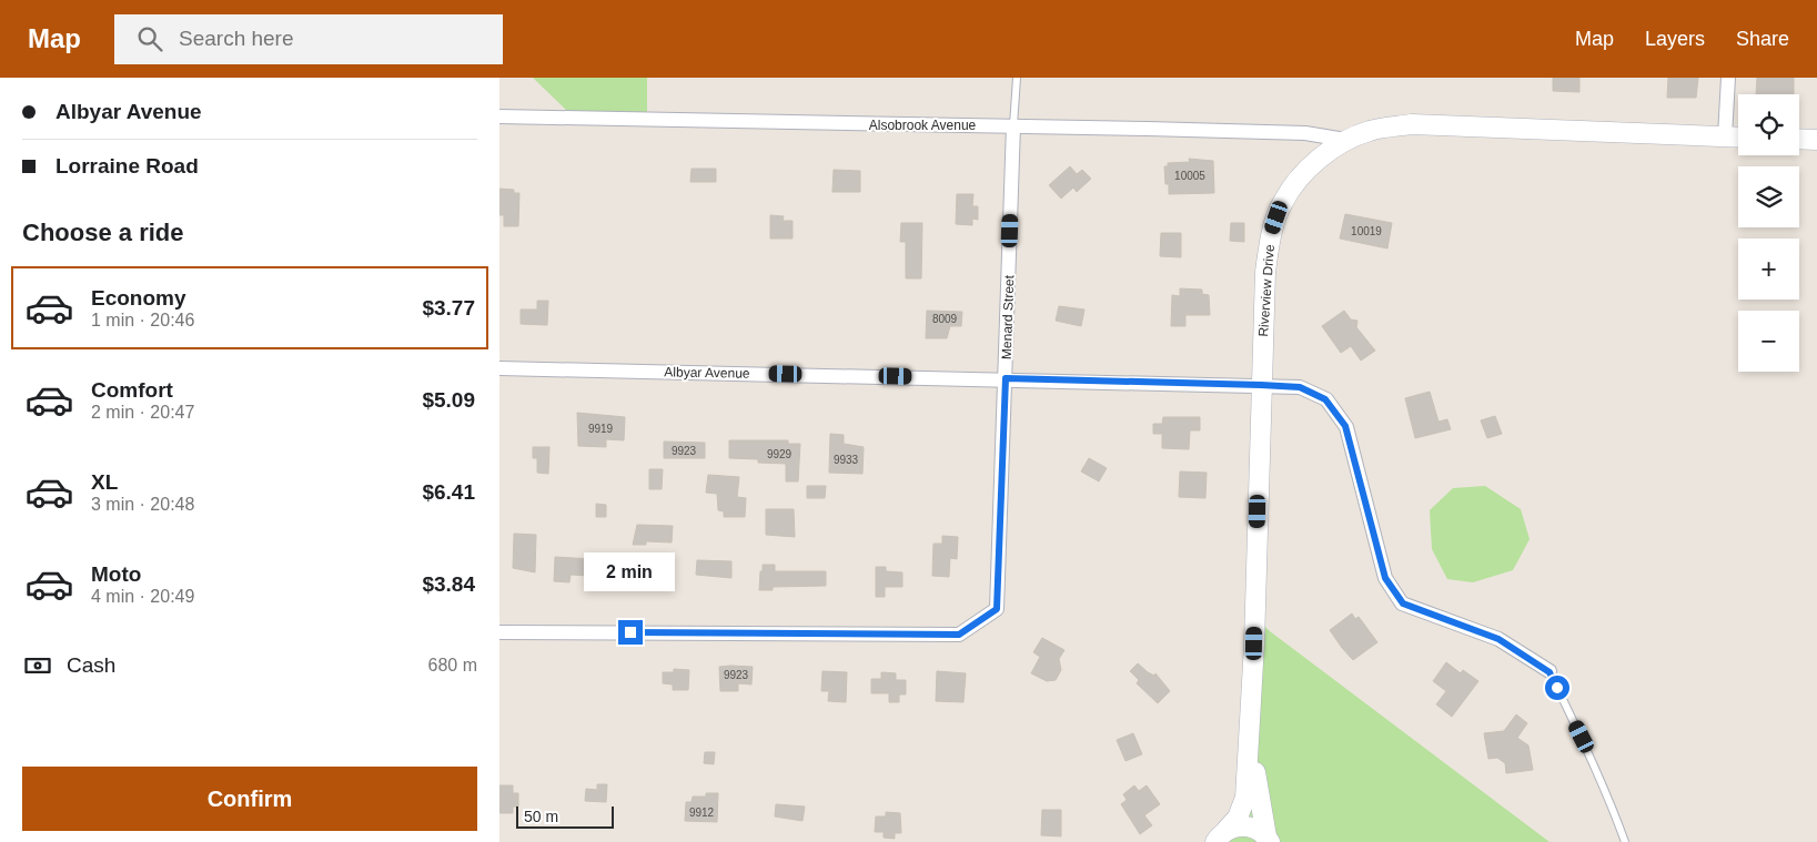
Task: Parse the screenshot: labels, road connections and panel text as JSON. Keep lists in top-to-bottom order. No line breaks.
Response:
{"streets":{"street":["Alsobrook Avenue","Riverview Drive","Menard Street","Albyar Avenue"]},"crossings":[["Alsobrook Avenue","Riverview Drive"],["Alsobrook Avenue","Menard Street"],["Riverview Drive","Albyar Avenue"],["Menard Street","Albyar Avenue"]],"house_numbers":["10005","10019","8009","9919","9923","9929","9933","9923","9912"],"scale_bar":"50 m","page":{"header":"Map","search":"Search here","nav":["Map","Layers","Share"],"banner":["Albyar Avenue","Lorraine Road"],"map_buttons":["+","−"],"heading":"Choose a ride","list":[{"name":"Economy","note":"1 min · 20:46","value":"$3.77"},{"name":"Comfort","note":"2 min · 20:47","value":"$5.09"},{"name":"XL","note":"3 min · 20:48","value":"$6.41"},{"name":"Moto","note":"4 min · 20:49","value":"$3.84"}],"bubble":"2 min","pay":["Cash","680 m"],"buttons":"Confirm","scale":"50 m"}}
